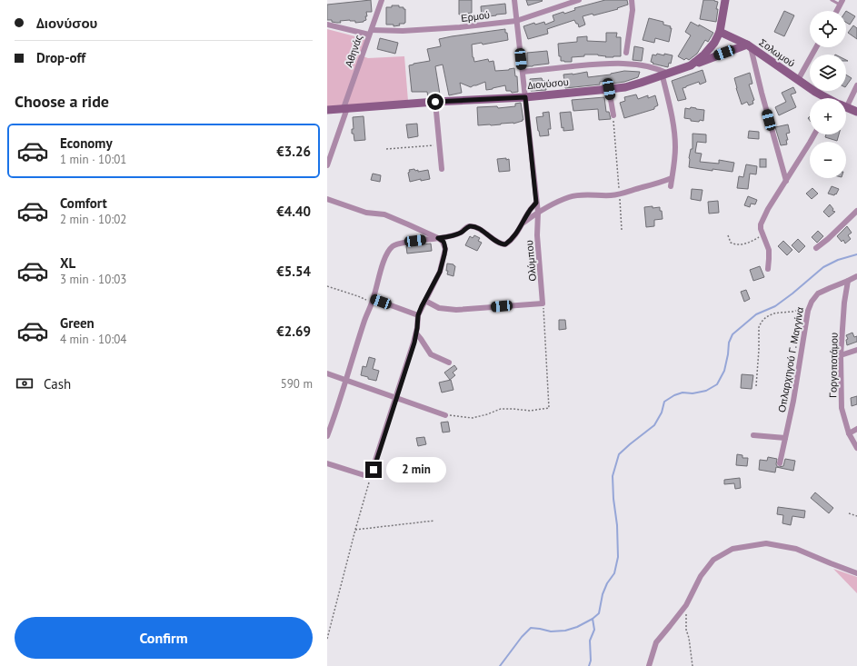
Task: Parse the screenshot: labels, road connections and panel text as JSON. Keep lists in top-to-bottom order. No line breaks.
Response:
{"streets":{"street":["Ερμού","Αθηνάς","Σολωμού","Διονύσου","Ολύμπου","Οπλαρχηγού Γ. Μαγγίνα","Γοργοποτάμου"]},"crossings":[["Ερμού","Αθηνάς"],["Ερμού","Ολύμπου"],["Αθηνάς","Διονύσου"],["Σολωμού","Διονύσου"],["Διονύσου","Ολύμπου"],["Οπλαρχηγού Γ. Μαγγίνα","Γοργοποτάμου"]],"page":{"banner":["Διονύσου","Drop-off"],"map_buttons":["+","−"],"heading":"Choose a ride","list":[{"name":"Economy","note":"1 min · 10:01","value":"€3.26"},{"name":"Comfort","note":"2 min · 10:02","value":"€4.40"},{"name":"XL","note":"3 min · 10:03","value":"€5.54"},{"name":"Green","note":"4 min · 10:04","value":"€2.69"}],"pay":["Cash","590 m"],"bubble":"2 min","buttons":"Confirm"}}
